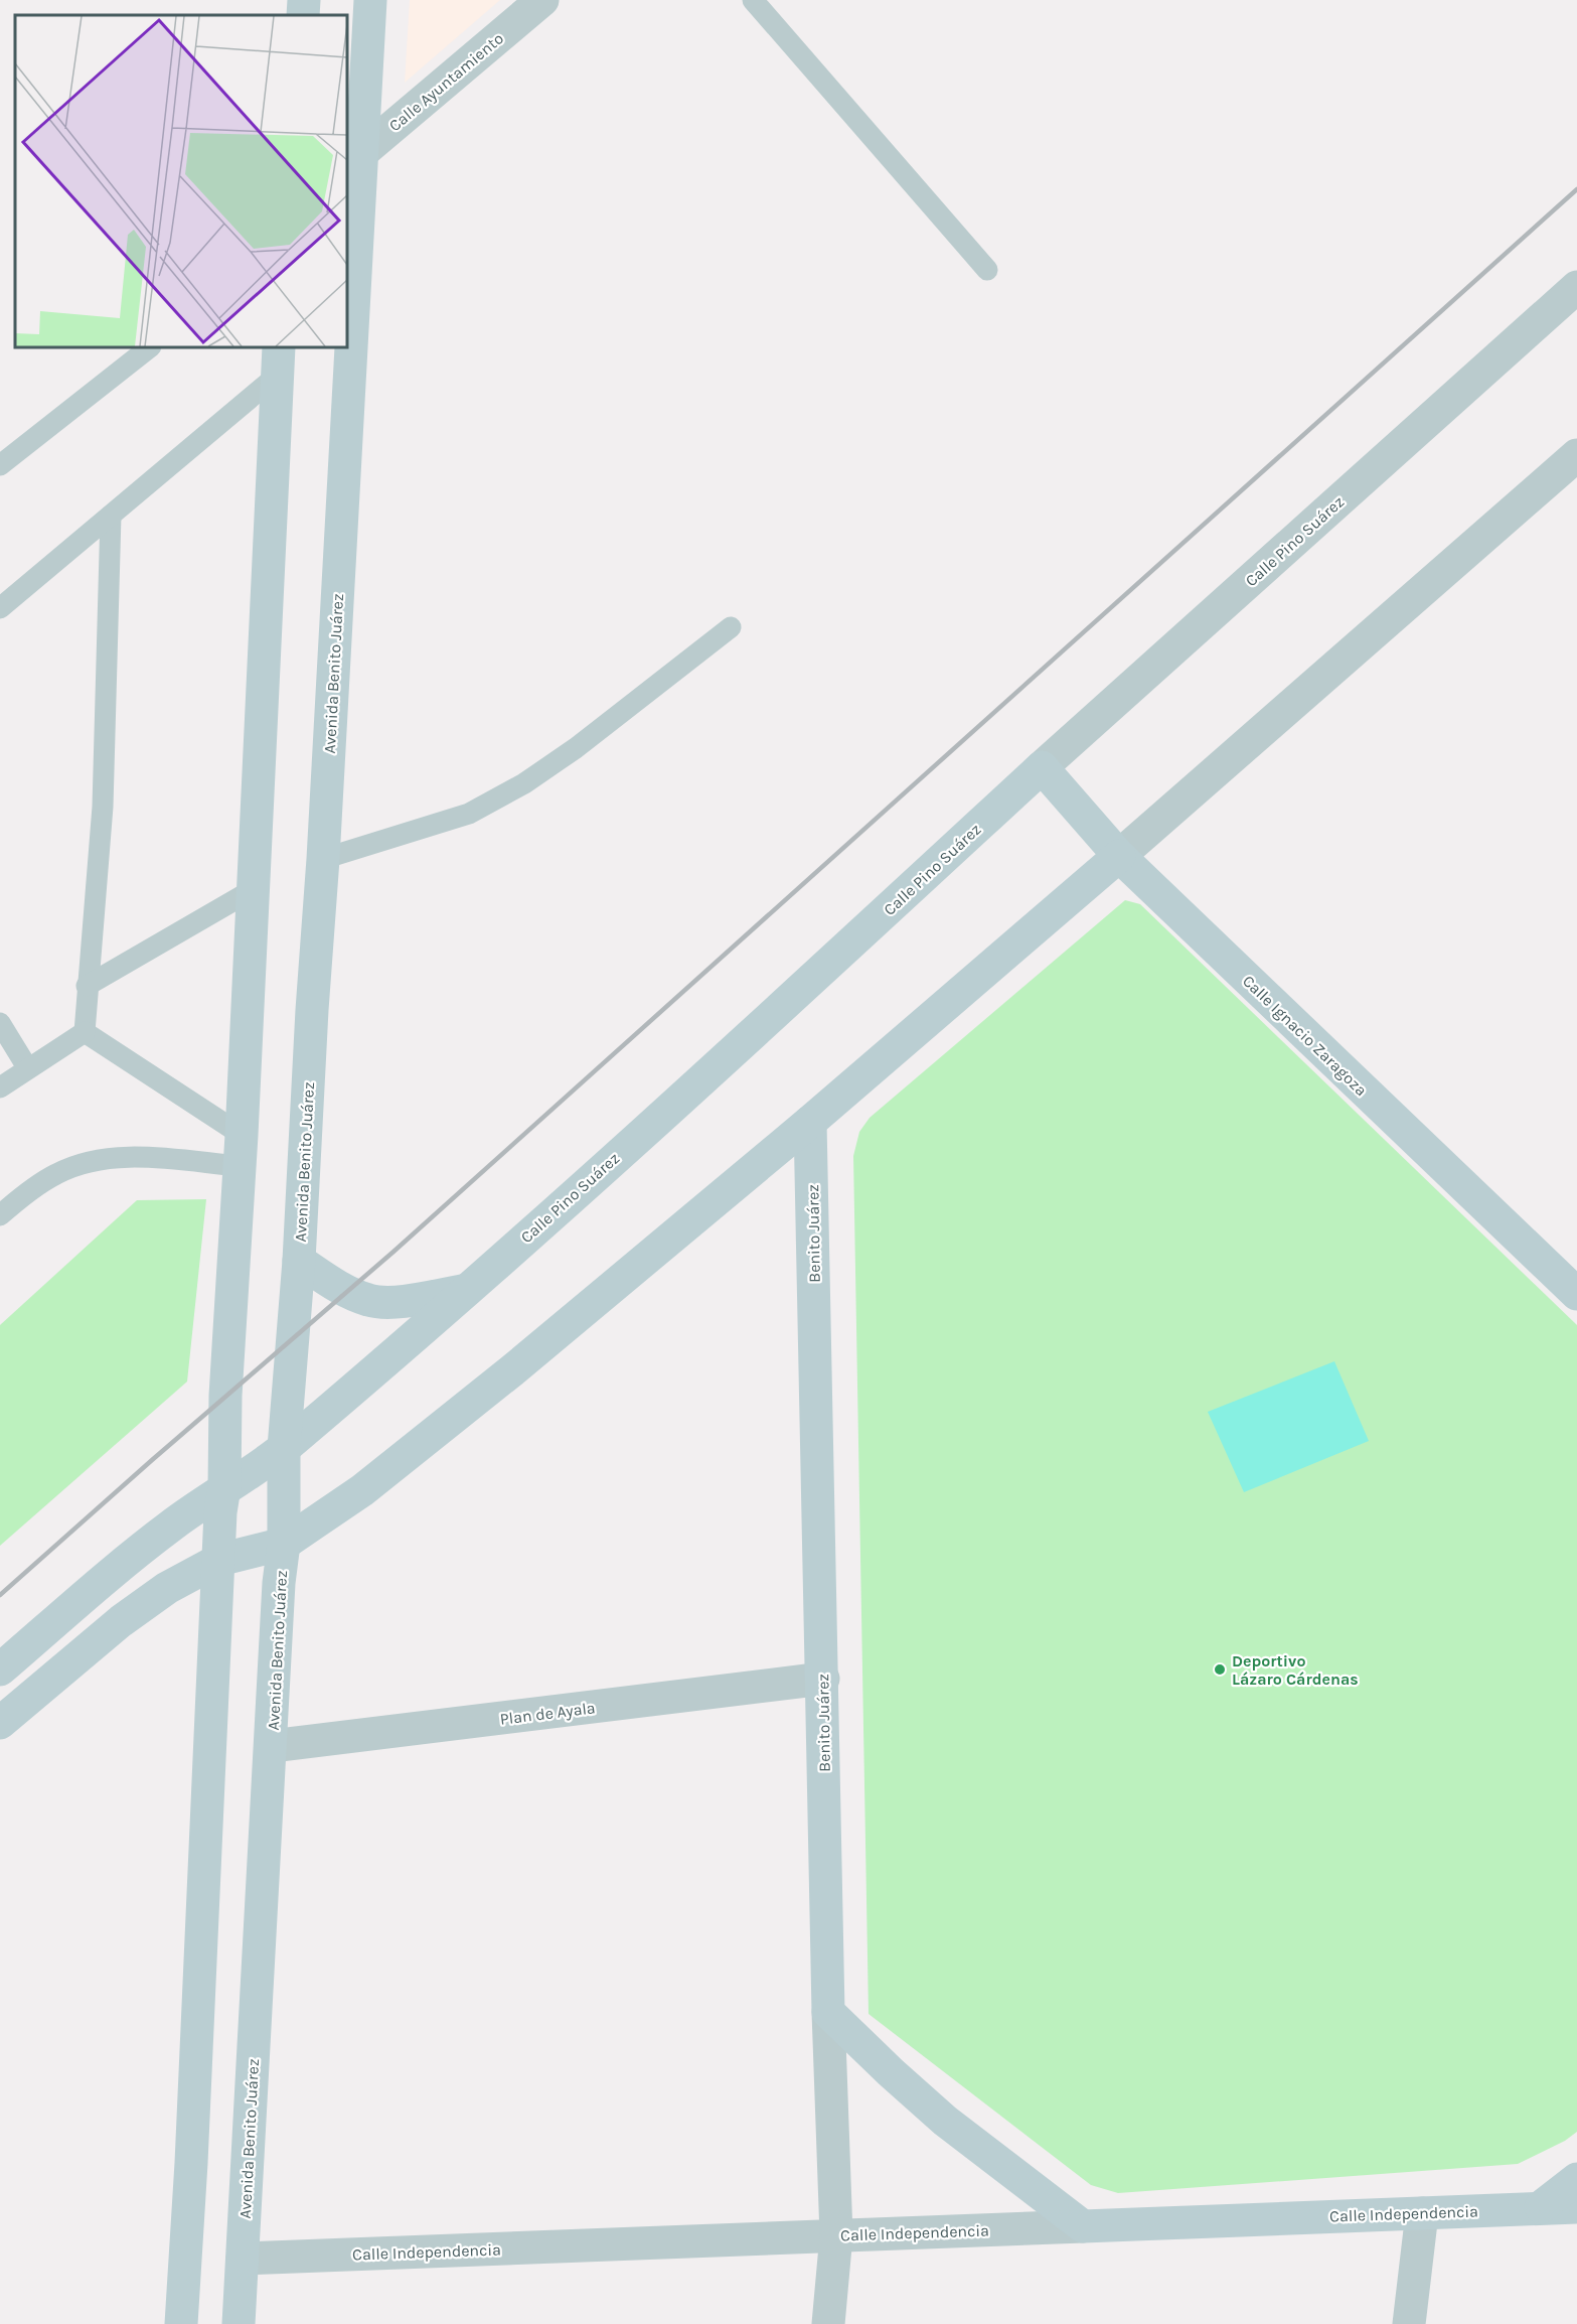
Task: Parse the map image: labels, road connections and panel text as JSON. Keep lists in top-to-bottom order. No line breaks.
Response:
{"streets":{"main road":["Calle Pino Suárez","Avenida Benito Juárez","Calle Ignacio Zaragoza","Benito Juárez","Calle Independencia"],"street":["Calle Ayuntamiento","Plan de Ayala"]},"crossings":[["Calle Ayuntamiento","Avenida Benito Juárez"],["Calle Pino Suárez","Avenida Benito Juárez"],["Calle Pino Suárez","Calle Ignacio Zaragoza"],["Avenida Benito Juárez","Plan de Ayala"],["Avenida Benito Juárez","Calle Independencia"],["Benito Juárez","Plan de Ayala"],["Benito Juárez","Calle Independencia"]],"places":["Deportivo Lázaro Cárdenas"]}
